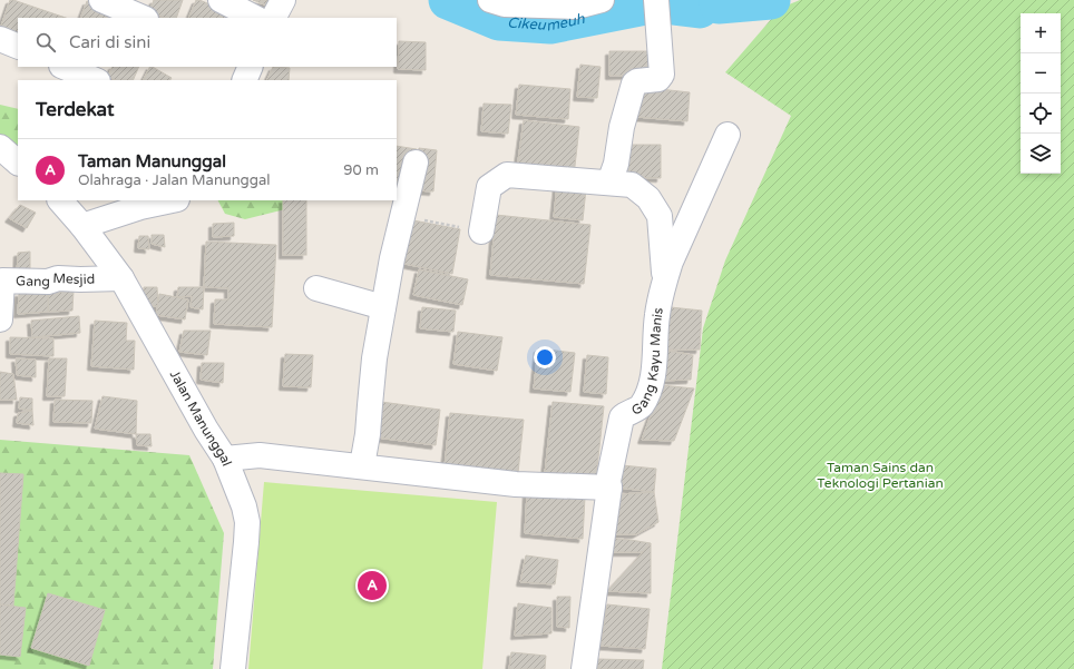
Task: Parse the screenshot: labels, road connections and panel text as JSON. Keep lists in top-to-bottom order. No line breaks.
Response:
{"streets":{"street":["Gang Mesjid","Gang Kayu Manis","Jalan Manunggal"]},"crossings":[["Gang Mesjid","Jalan Manunggal"]],"water":["Cikeumeuh"],"parks":["Taman Sains dan Teknologi Pertanian"],"page":{"map_buttons":["+","−"],"search":"Cari di sini","heading":"Terdekat","list":[{"mark":"A","name":"Taman Manunggal","note":"Olahraga · Jalan Manunggal","value":"90 m"}],"pins":"A"}}
